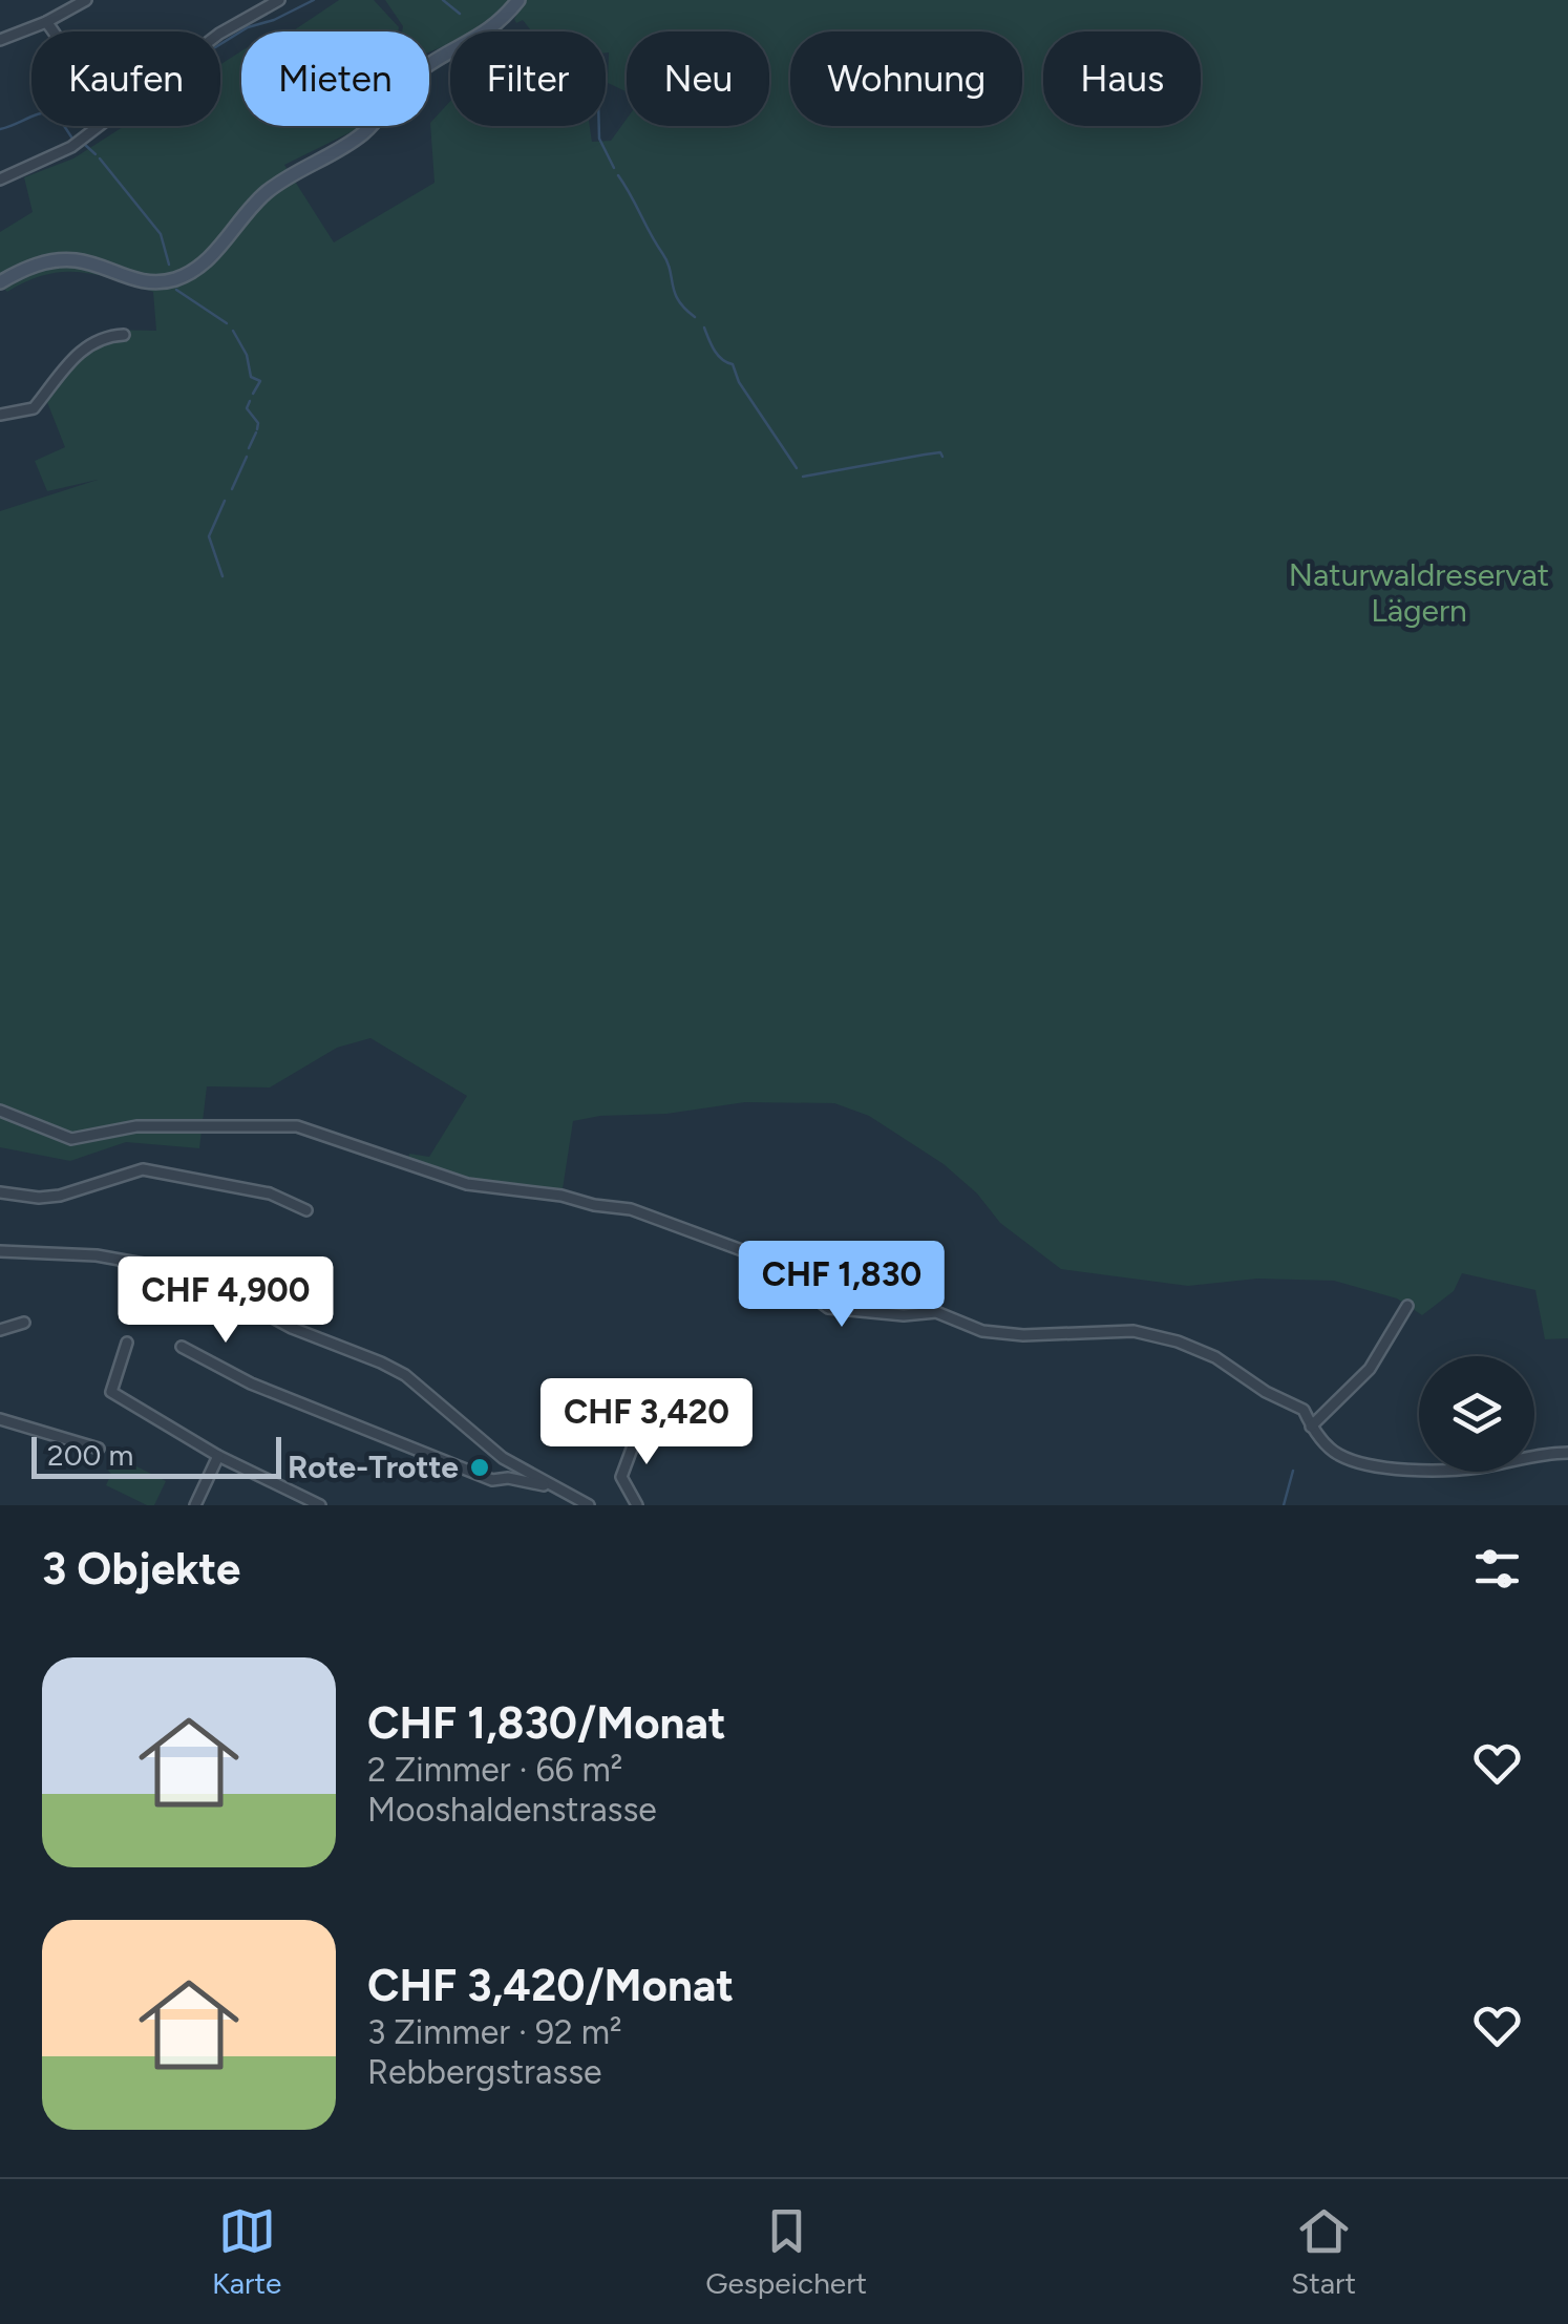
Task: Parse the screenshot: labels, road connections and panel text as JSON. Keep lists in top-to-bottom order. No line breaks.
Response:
{"parks":["Naturwaldreservat Lägern"],"places":["Rote-Trotte"],"scale_bar":"200 m","page":{"chip":["Kaufen","Mieten","Filter","Neu","Wohnung","Haus"],"price":["CHF 1,830","CHF 4,900","CHF 3,420"],"scale":"200 m","heading":"3 Objekte","list":[{"name":"CHF 1,830/Monat","note":"2 Zimmer · 66 m² · Mooshaldenstrasse"},{"name":"CHF 3,420/Monat","note":"3 Zimmer · 92 m² · Rebbergstrasse"}],"tabs":["Karte","Gespeichert","Start"]}}
